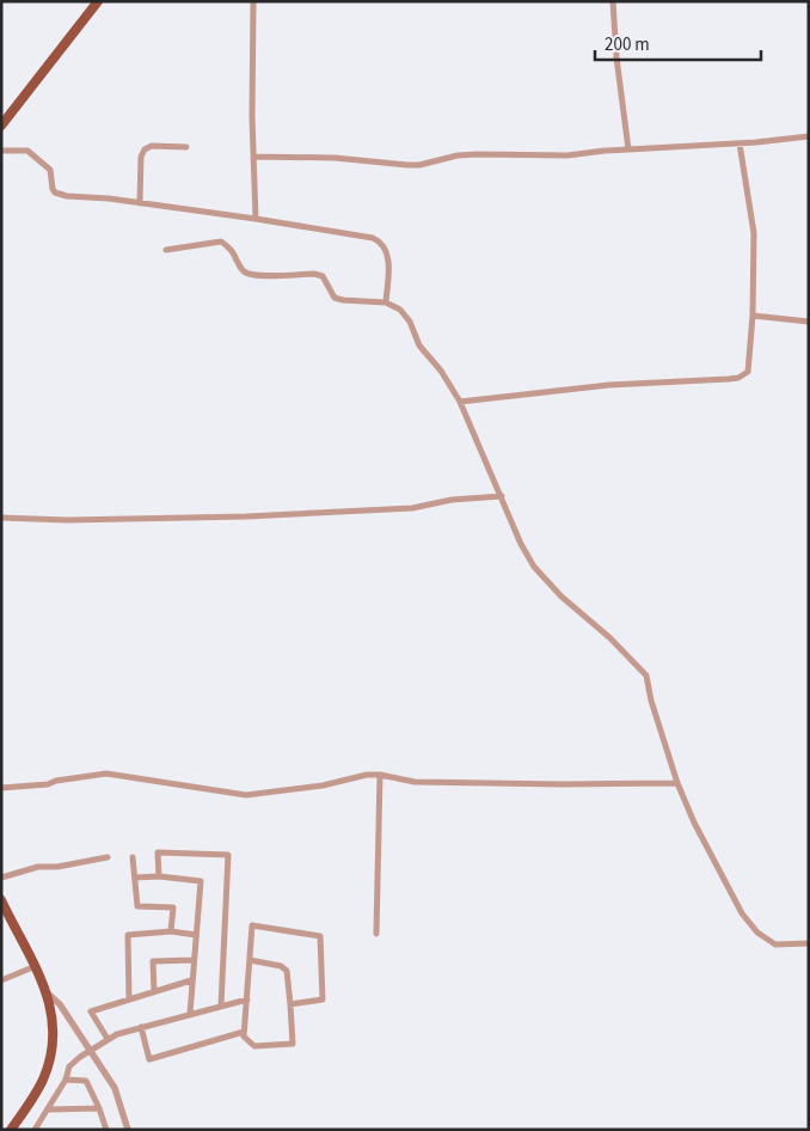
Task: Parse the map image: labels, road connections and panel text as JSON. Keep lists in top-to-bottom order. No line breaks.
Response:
{"scale_bar":"200 m"}
